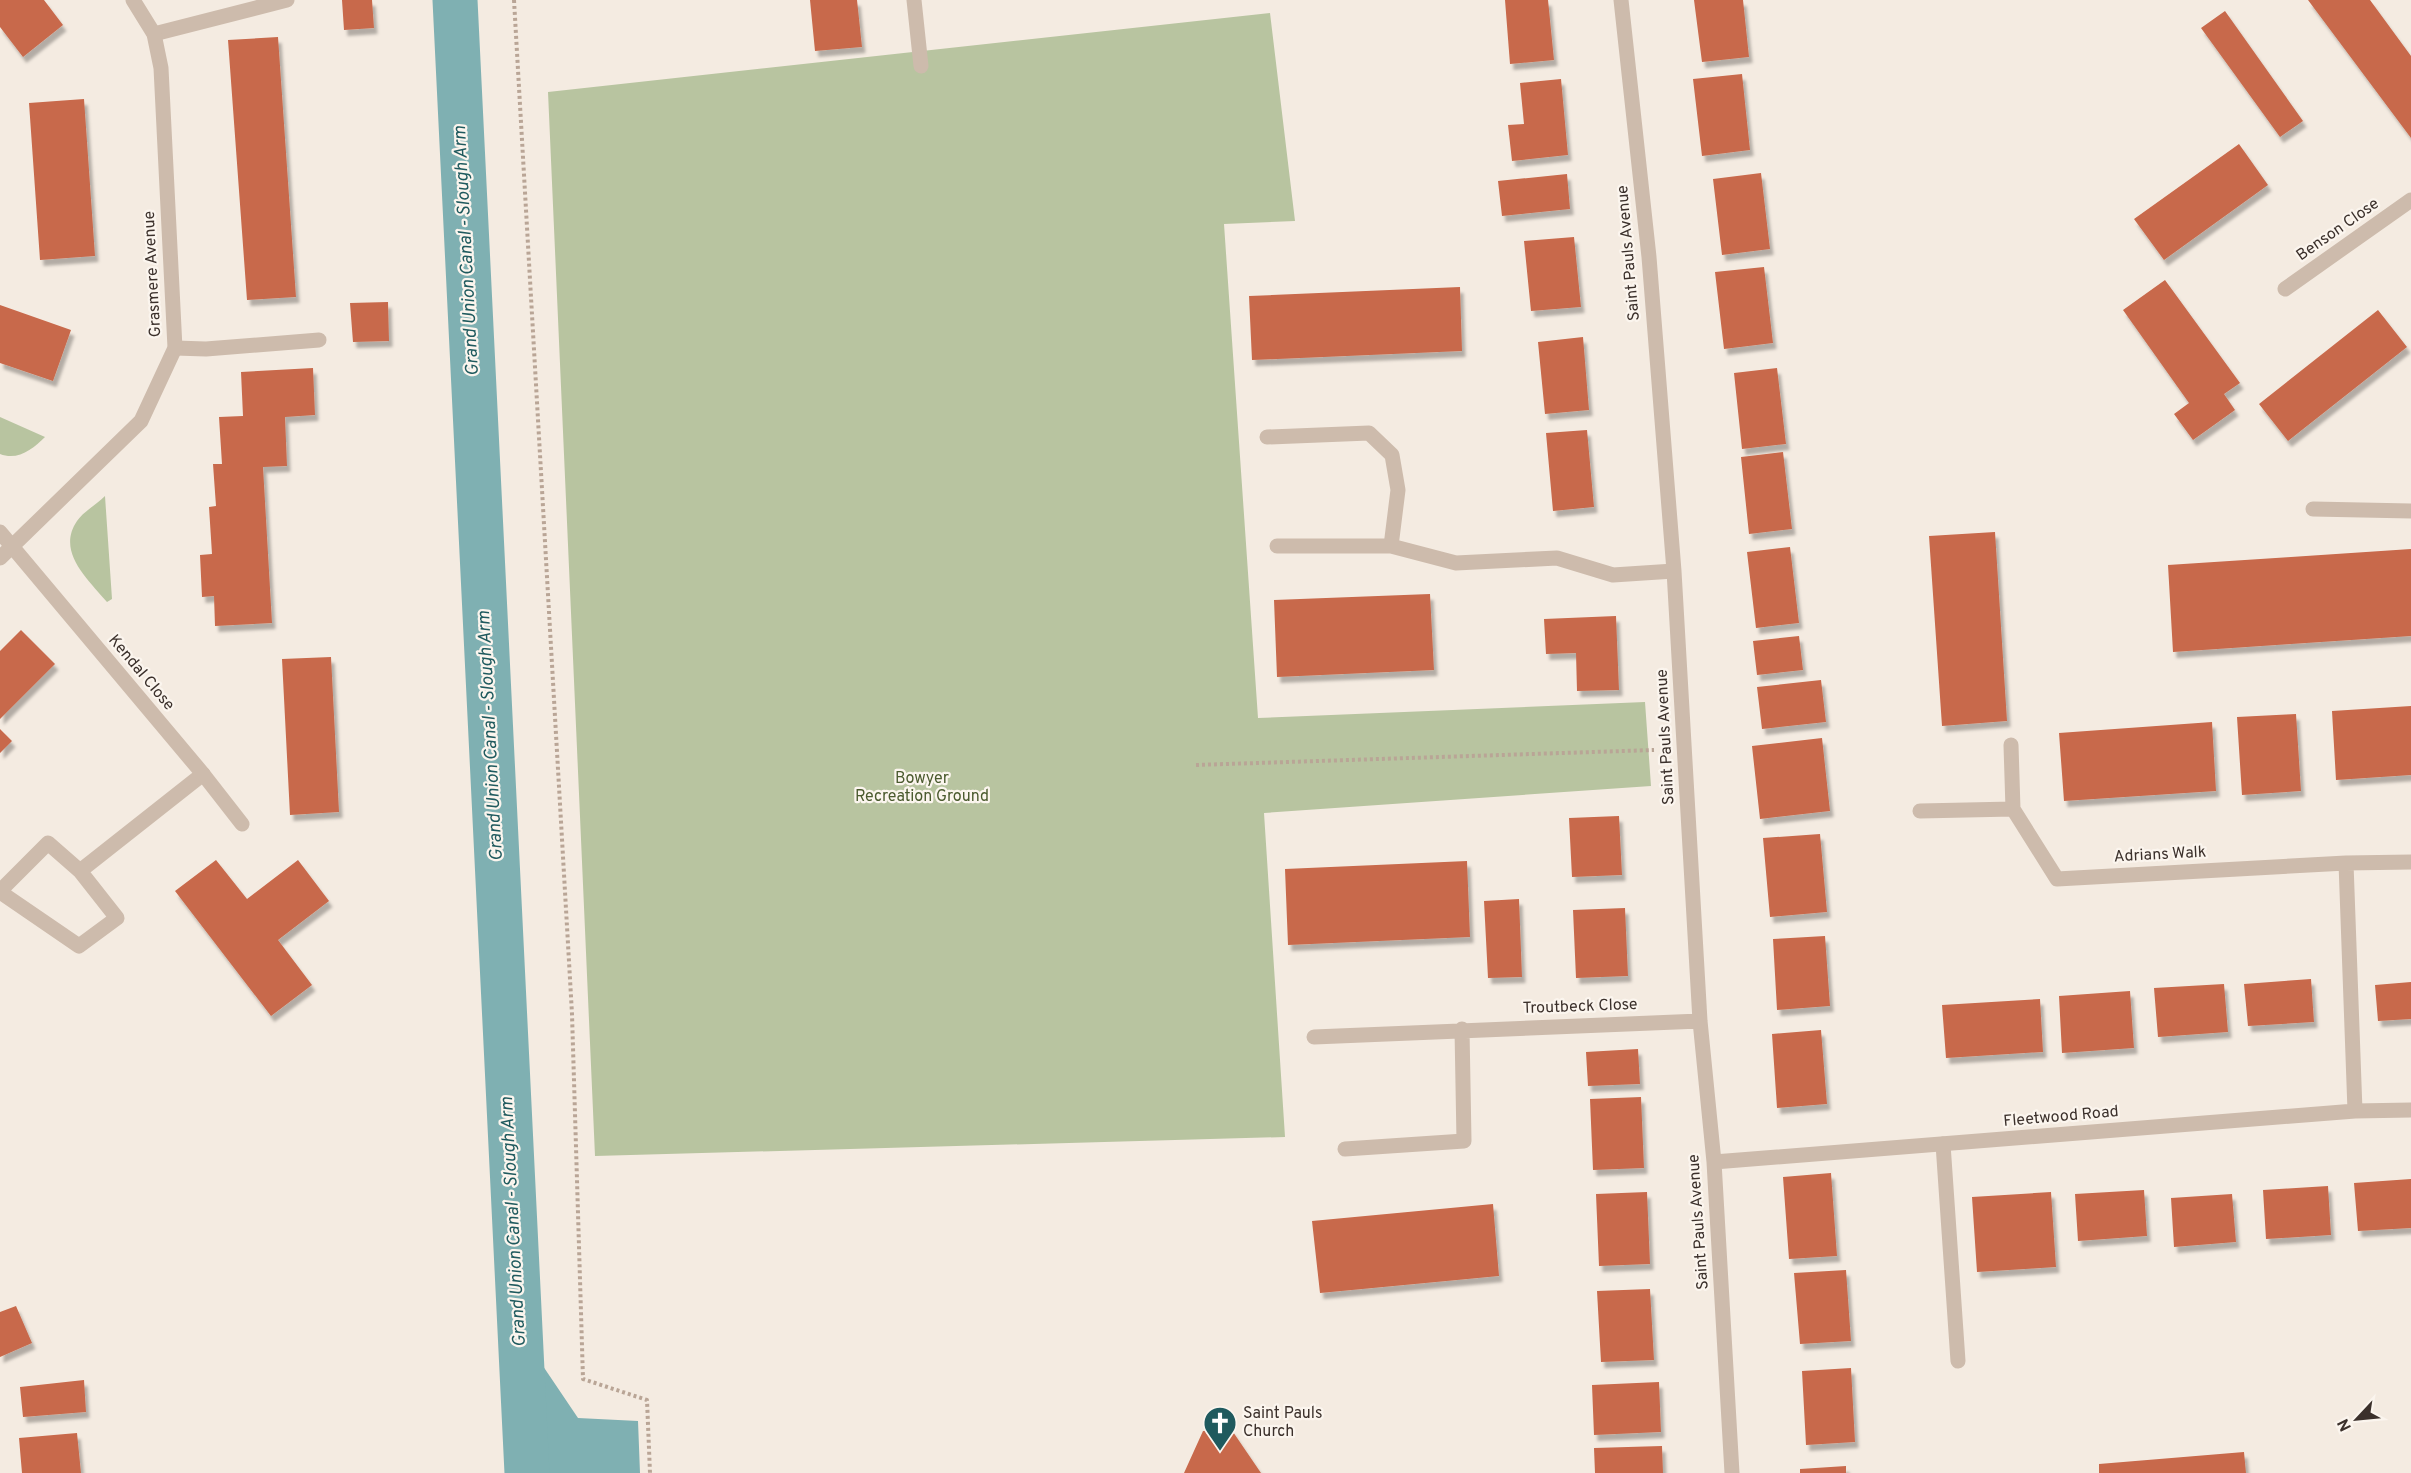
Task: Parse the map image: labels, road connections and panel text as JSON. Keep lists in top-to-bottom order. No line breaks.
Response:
{"streets":{"street":["Benson Close","Saint Pauls Avenue","Grasmere Avenue","Kendal Close","Adrians Walk","Troutbeck Close","Fleetwood Road"]},"crossings":[["Saint Pauls Avenue","Troutbeck Close"],["Saint Pauls Avenue","Fleetwood Road"],["Grasmere Avenue","Kendal Close"]],"water":["Grand Union Canal - Slough Arm"],"parks":["Bowyer Recreation Ground"],"places":{"church":["Saint Pauls Church"]},"north":"bottom left"}
